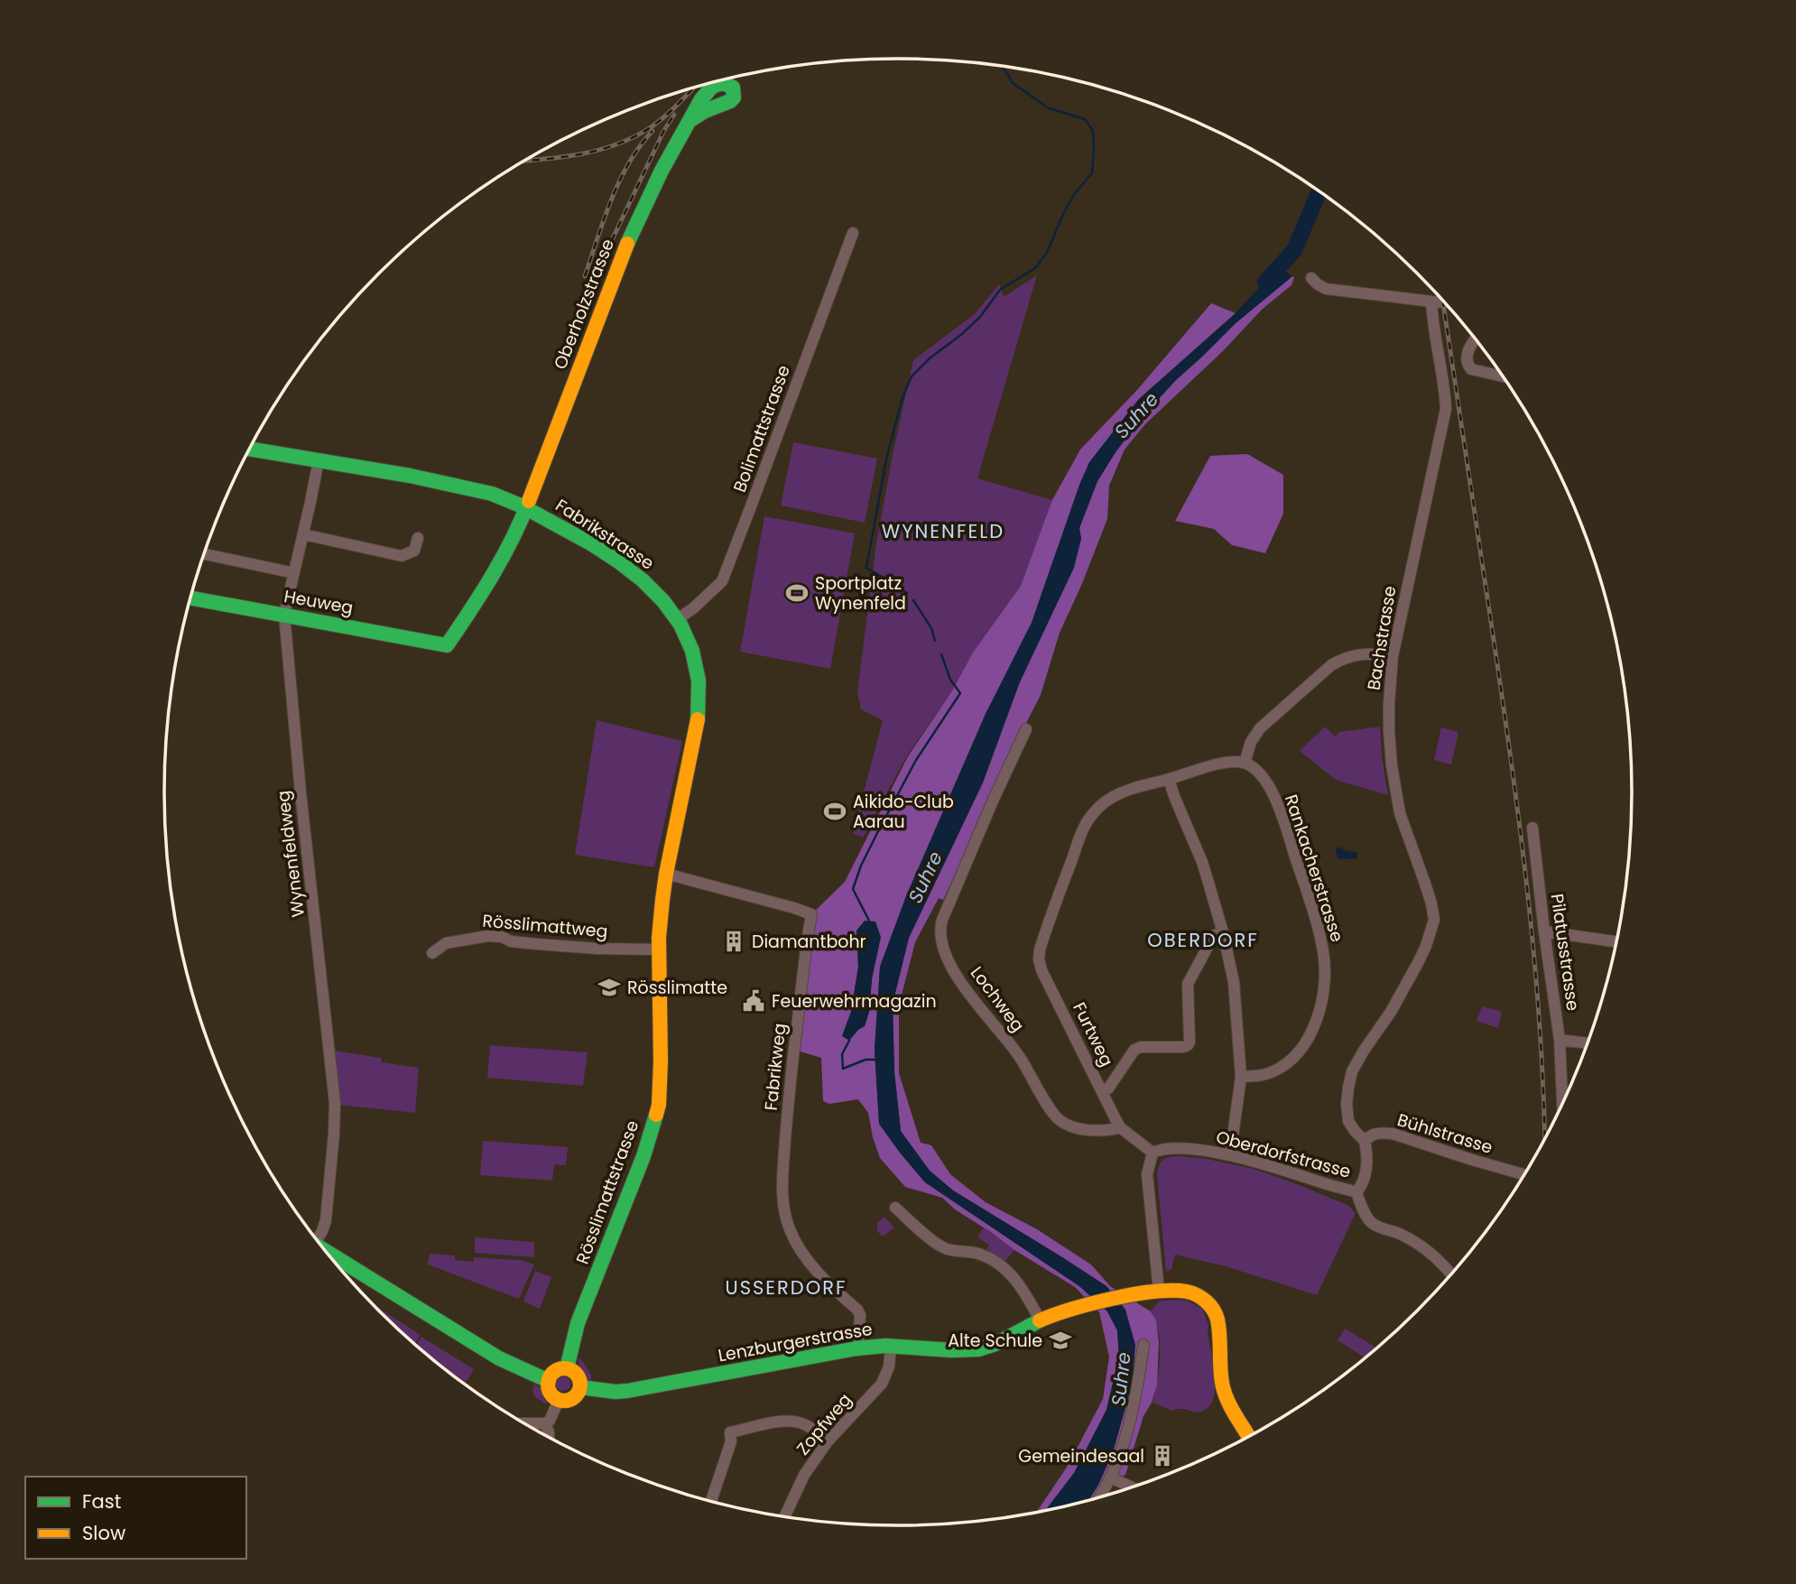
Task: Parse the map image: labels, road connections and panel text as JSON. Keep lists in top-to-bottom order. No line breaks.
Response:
{"streets":{"street":["Oberholzstrasse","Bolimattstrasse","Fabrikstrasse","Heuweg","Bachstrasse","Wynenfeldweg","Rankacherstrasse","Rösslimattweg","Pilatusstrasse","Lochweg","Furtweg","Fabrikweg","Bühlstrasse","Oberdorfstrasse","Rösslimattstrasse","Lenzburgerstrasse","Zopfweg"]},"crossings":[["Oberholzstrasse","Fabrikstrasse"],["Oberholzstrasse","Heuweg"],["Bolimattstrasse","Fabrikstrasse"],["Fabrikstrasse","Wynenfeldweg"],["Fabrikstrasse","Fabrikweg"],["Fabrikstrasse","Rösslimattstrasse"],["Heuweg","Wynenfeldweg"],["Bachstrasse","Bühlstrasse"],["Rösslimattweg","Rösslimattstrasse"],["Lochweg","Furtweg"],["Furtweg","Oberdorfstrasse"],["Fabrikweg","Rösslimattstrasse"],["Fabrikweg","Lenzburgerstrasse"],["Rösslimattstrasse","Lenzburgerstrasse"],["Lenzburgerstrasse","Zopfweg"]],"districts":["WYNENFELD","OBERDORF","USSERDORF"],"water":["Suhre"],"places":{"sports":["Sportplatz Wynenfeld","Aikido-Club Aarau"],"building":["Diamantbohr","Gemeindesaal"],"school or university":["Rösslimatte","Alte Schule"],"public building":["Feuerwehrmagazin"]},"legend":["Fast","Slow"]}
